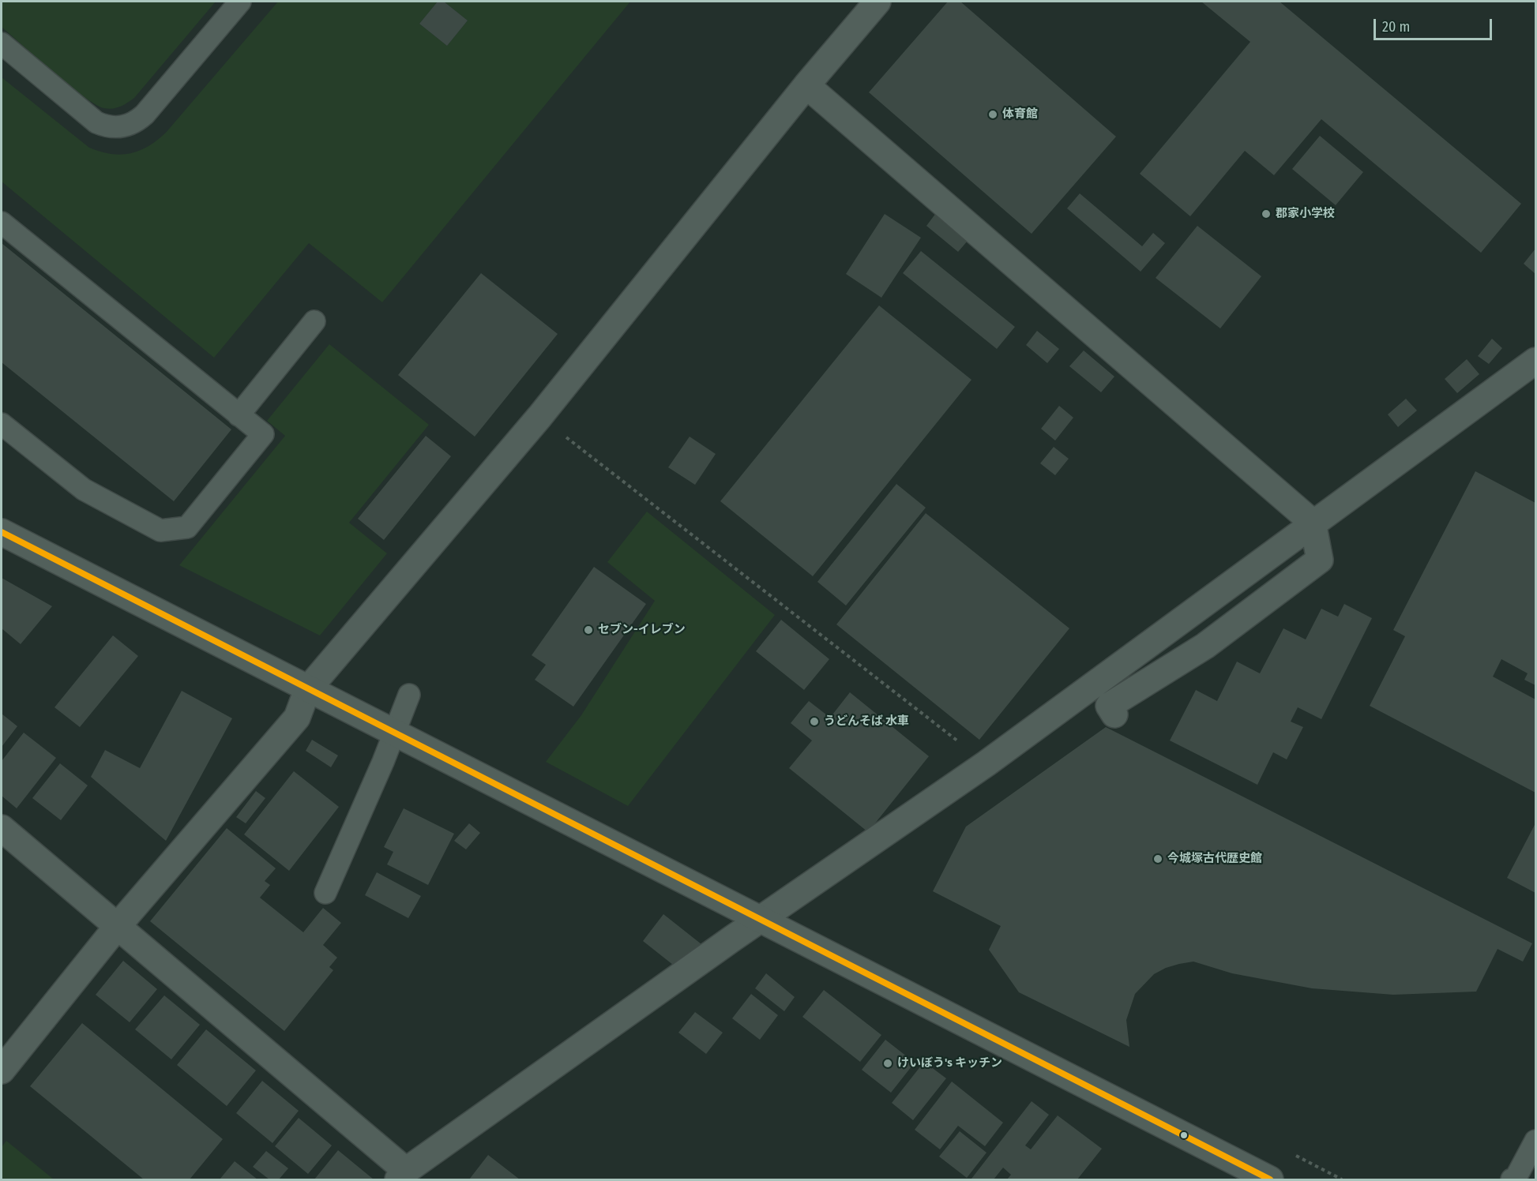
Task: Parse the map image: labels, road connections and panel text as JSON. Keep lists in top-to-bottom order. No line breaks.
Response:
{"places":["体育館","郡家小学校","セブン-イレブン","うどんそば 水車","今城塚古代歴史館","けいぼう's キッチン"],"scale_bar":"20 m"}
